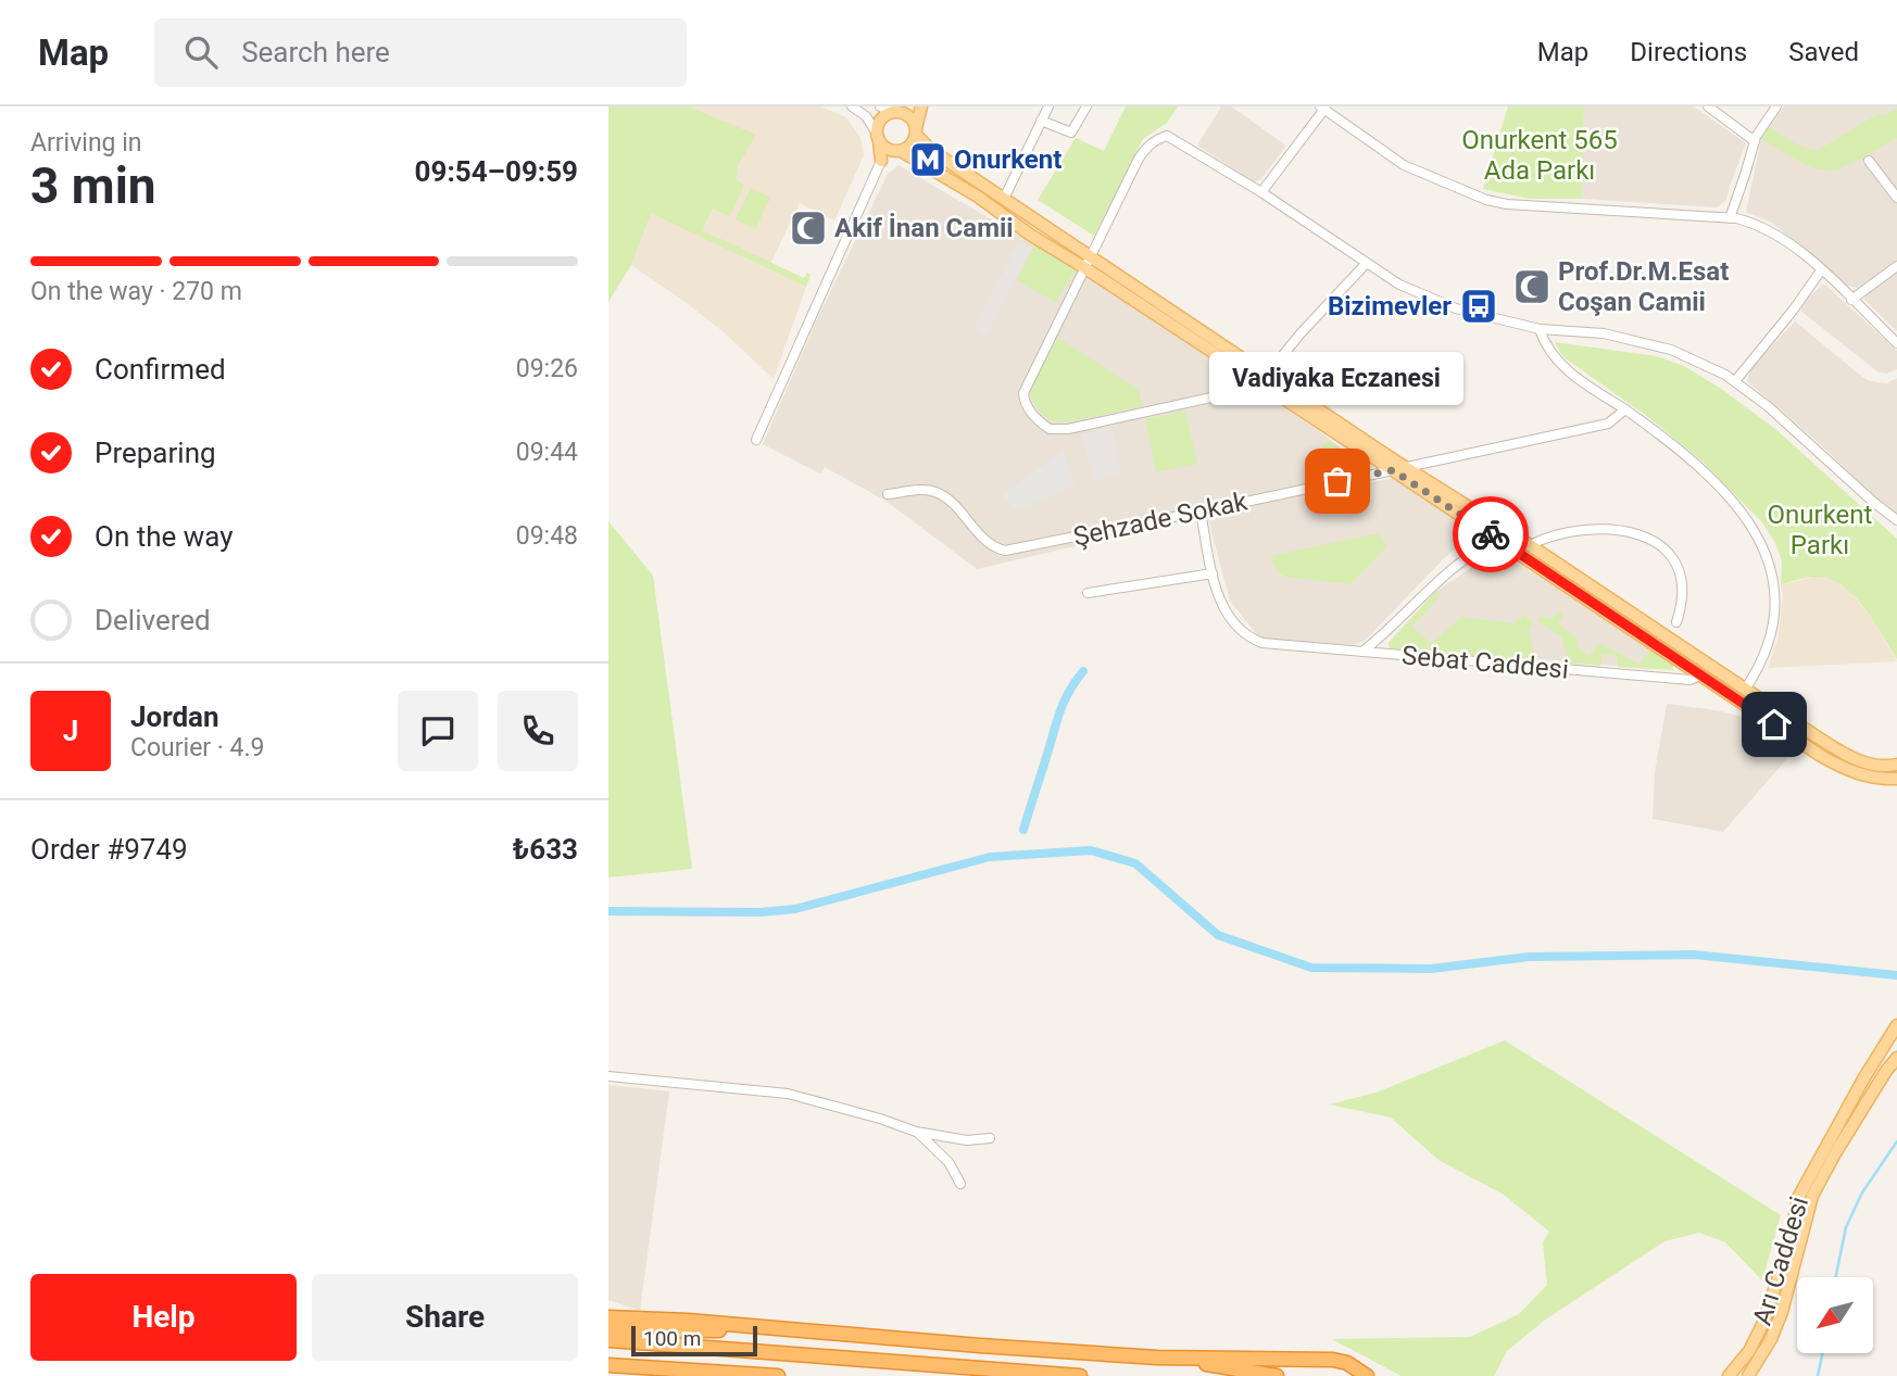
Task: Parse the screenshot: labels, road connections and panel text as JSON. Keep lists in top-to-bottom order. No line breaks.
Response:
{"streets":{"main road":["Arı Caddesi"],"street":["Şehzade Sokak","Sebat Caddesi"]},"parks":["Onurkent 565 Ada Parkı","Onurkent Parkı"],"places":{"metro station":["Onurkent"],"mosque":["Akif İnan Camii","Prof.Dr.M.Esat Coşan Camii"],"bus stop":["Bizimevler"],"other":["Vadiyaka Eczanesi"]},"scale_bar":"100 m","north":"bottom left","page":{"header":"Map","search":"Search here","nav":["Map","Directions","Saved"],"heading":["3 min","Arriving in","09:54–09:59"],"panel":["Jordan","Courier · 4.9","Order #9749","₺633"],"bar":"On the way · 270 m","list":[["Confirmed","09:26"],["Preparing","09:44"],["On the way","09:48"],"Delivered"],"bubble":"Vadiyaka Eczanesi","round":"J","buttons":["Help","Share"],"scale":"100 m"}}
